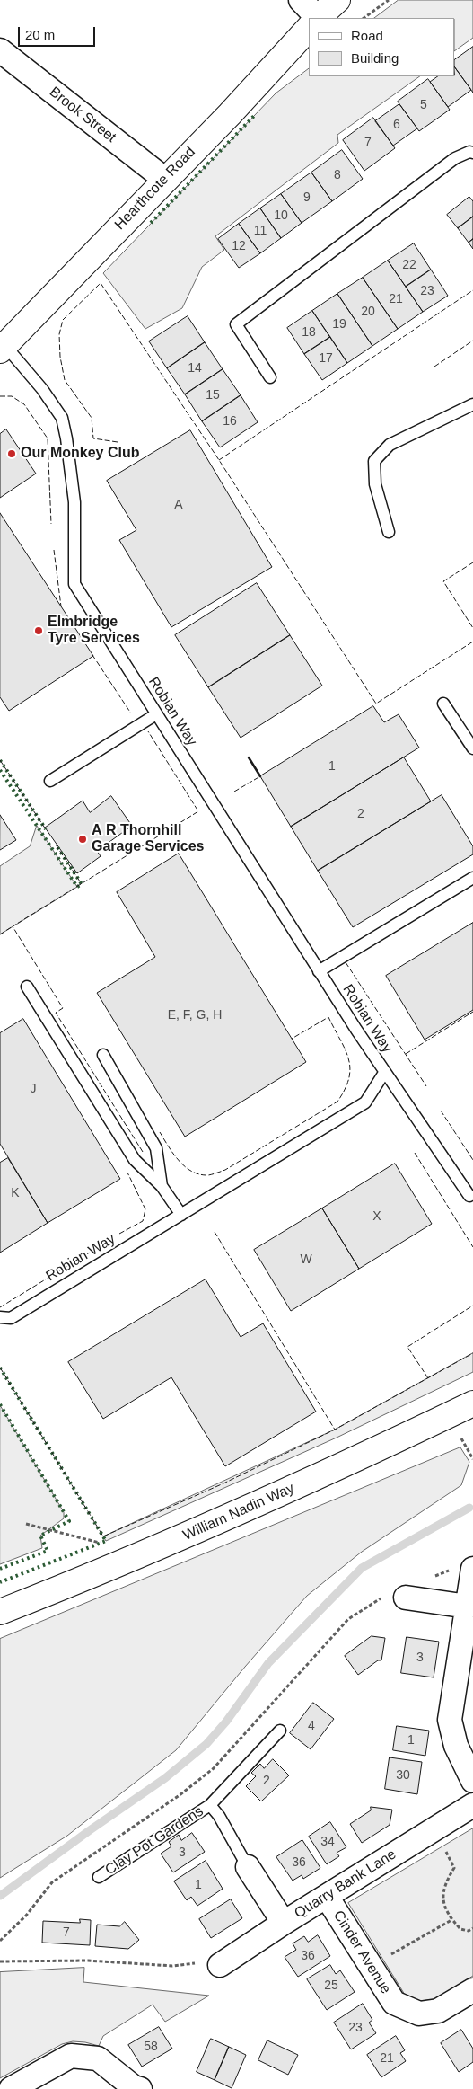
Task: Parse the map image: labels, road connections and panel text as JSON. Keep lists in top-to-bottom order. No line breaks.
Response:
{"streets":{"main road":["Hearthcote Road","William Nadin Way"],"street":["Brook Street","Clay Pot Gardens","Quarry Bank Lane","Cinder Avenue"],"lane":["Robian Way"]},"crossings":[["Brook Street","Hearthcote Road"],["Hearthcote Road","Robian Way"],["Clay Pot Gardens","Quarry Bank Lane"],["Quarry Bank Lane","Cinder Avenue"]],"places":["Our Monkey Club","Elmbridge Tyre Services","A R Thornhill Garage Services"],"house_numbers":["5","6","7","8","9","10","11","12","22","23","21","20","19","18","17","14","15","16","A","1","2","E, F, G, H","J","K","X","W","3","4","1","30","2","34","3","36","1","7","36","25","23","58","21"],"legend":["Road","Building"],"scale_bar":"20 m"}
